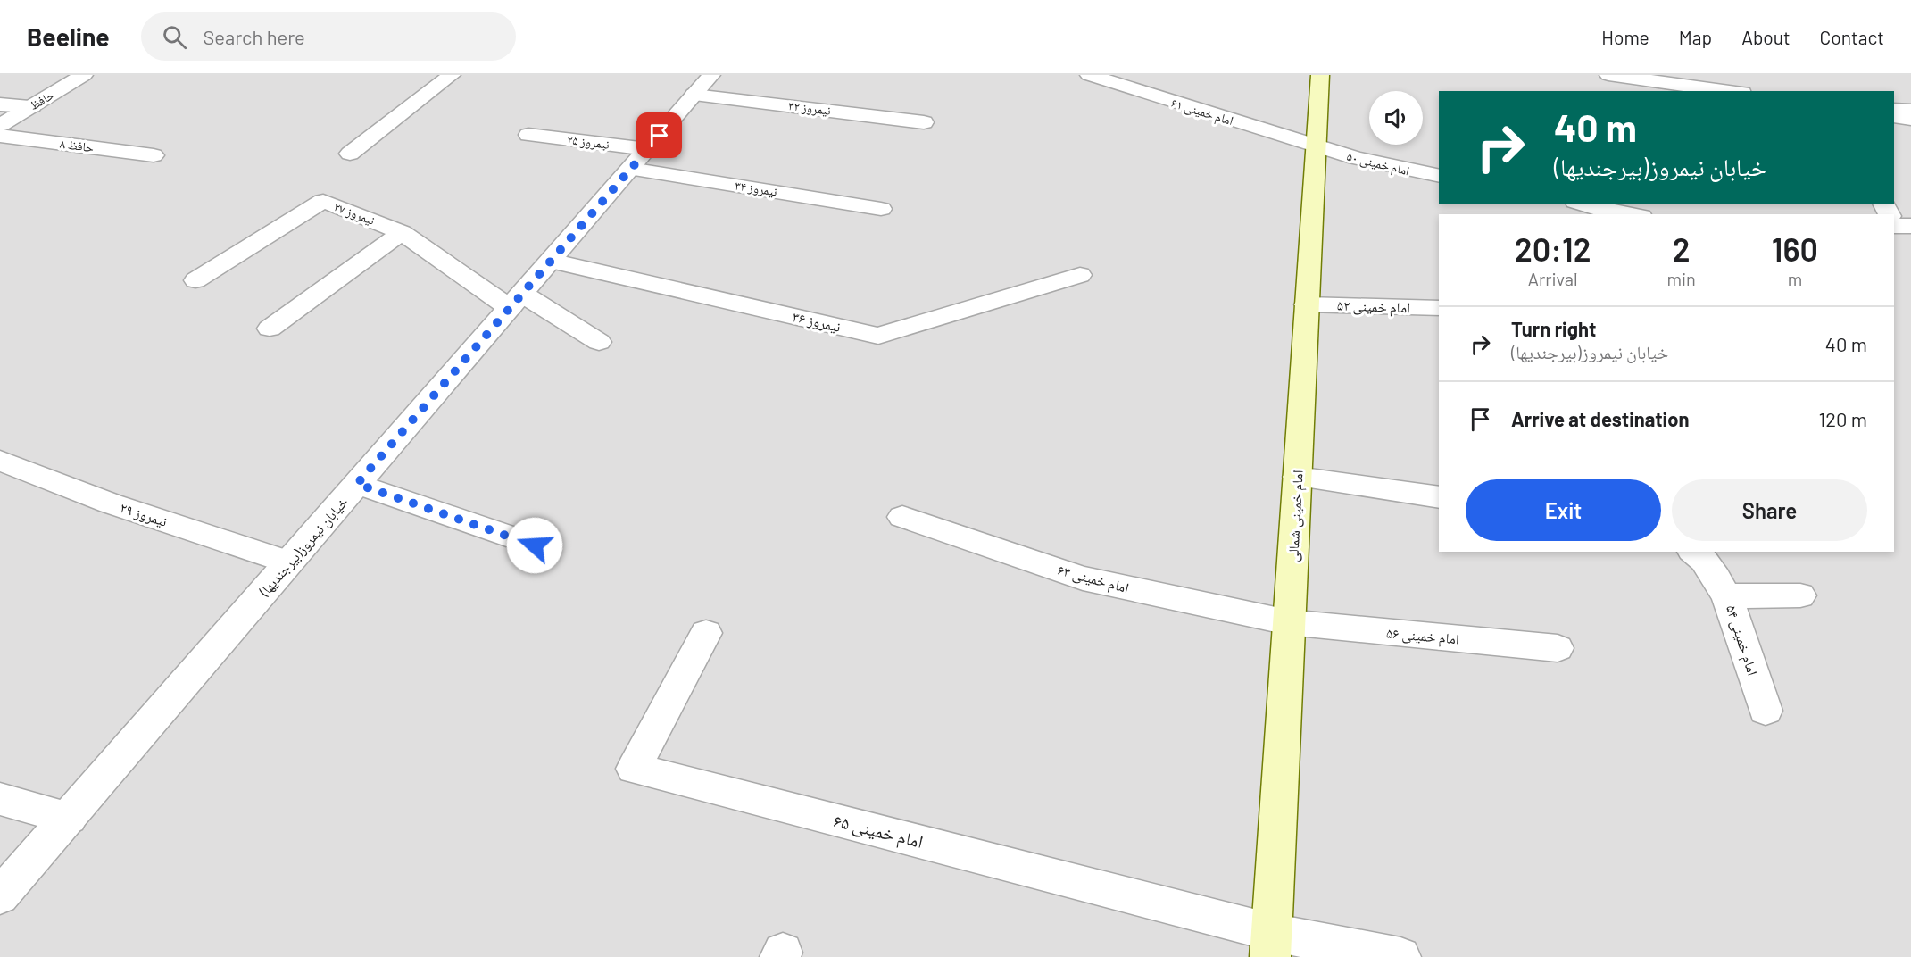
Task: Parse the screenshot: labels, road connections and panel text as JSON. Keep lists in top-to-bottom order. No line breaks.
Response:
{"streets":{"main road":["امام خمینی شمالی"],"street":["حافظ","نیمروز ۳۲","امام خمینی ۶۱","نیمروز ۲۵","حافظ ۸","امام خمینی ۵۰","نیمروز ۳۴","نیمروز ۲۷","امام خمینی ۵۲","نیمروز ۳۶","نیمروز ۲۹","خیابان نیمروز(بیرجندیها)","امام خمینی ۶۳","امام خمینی ۵۶","امام خمینی ۵۴","امام خمینی ۶۵"]},"crossings":[["نیمروز ۳۲","خیابان نیمروز(بیرجندیها)"],["امام خمینی ۶۱","امام خمینی ۵۰"],["امام خمینی ۶۱","امام خمینی شمالی"],["نیمروز ۲۵","نیمروز ۳۴"],["نیمروز ۲۵","خیابان نیمروز(بیرجندیها)"],["امام خمینی ۵۰","امام خمینی شمالی"],["نیمروز ۳۴","خیابان نیمروز(بیرجندیها)"],["نیمروز ۲۷","خیابان نیمروز(بیرجندیها)"],["امام خمینی ۵۲","امام خمینی شمالی"],["نیمروز ۳۶","خیابان نیمروز(بیرجندیها)"],["نیمروز ۲۹","خیابان نیمروز(بیرجندیها)"],["امام خمینی شمالی","امام خمینی ۶۳"],["امام خمینی شمالی","امام خمینی ۵۶"],["امام خمینی شمالی","امام خمینی ۶۵"],["امام خمینی ۶۳","امام خمینی ۵۶"]],"page":{"header":"Beeline","search":"Search here","nav":["Home","Map","About","Contact"],"turn":["40 m","خیابان نیمروز(بیرجندیها)"],"eta":["20:12","Arrival","2","min","160","m"],"list":[{"name":"Turn right","note":"خیابان نیمروز(بیرجندیها)","value":"40 m"},{"name":"Arrive at destination","value":"120 m"}],"buttons":["Exit","Share"]}}
